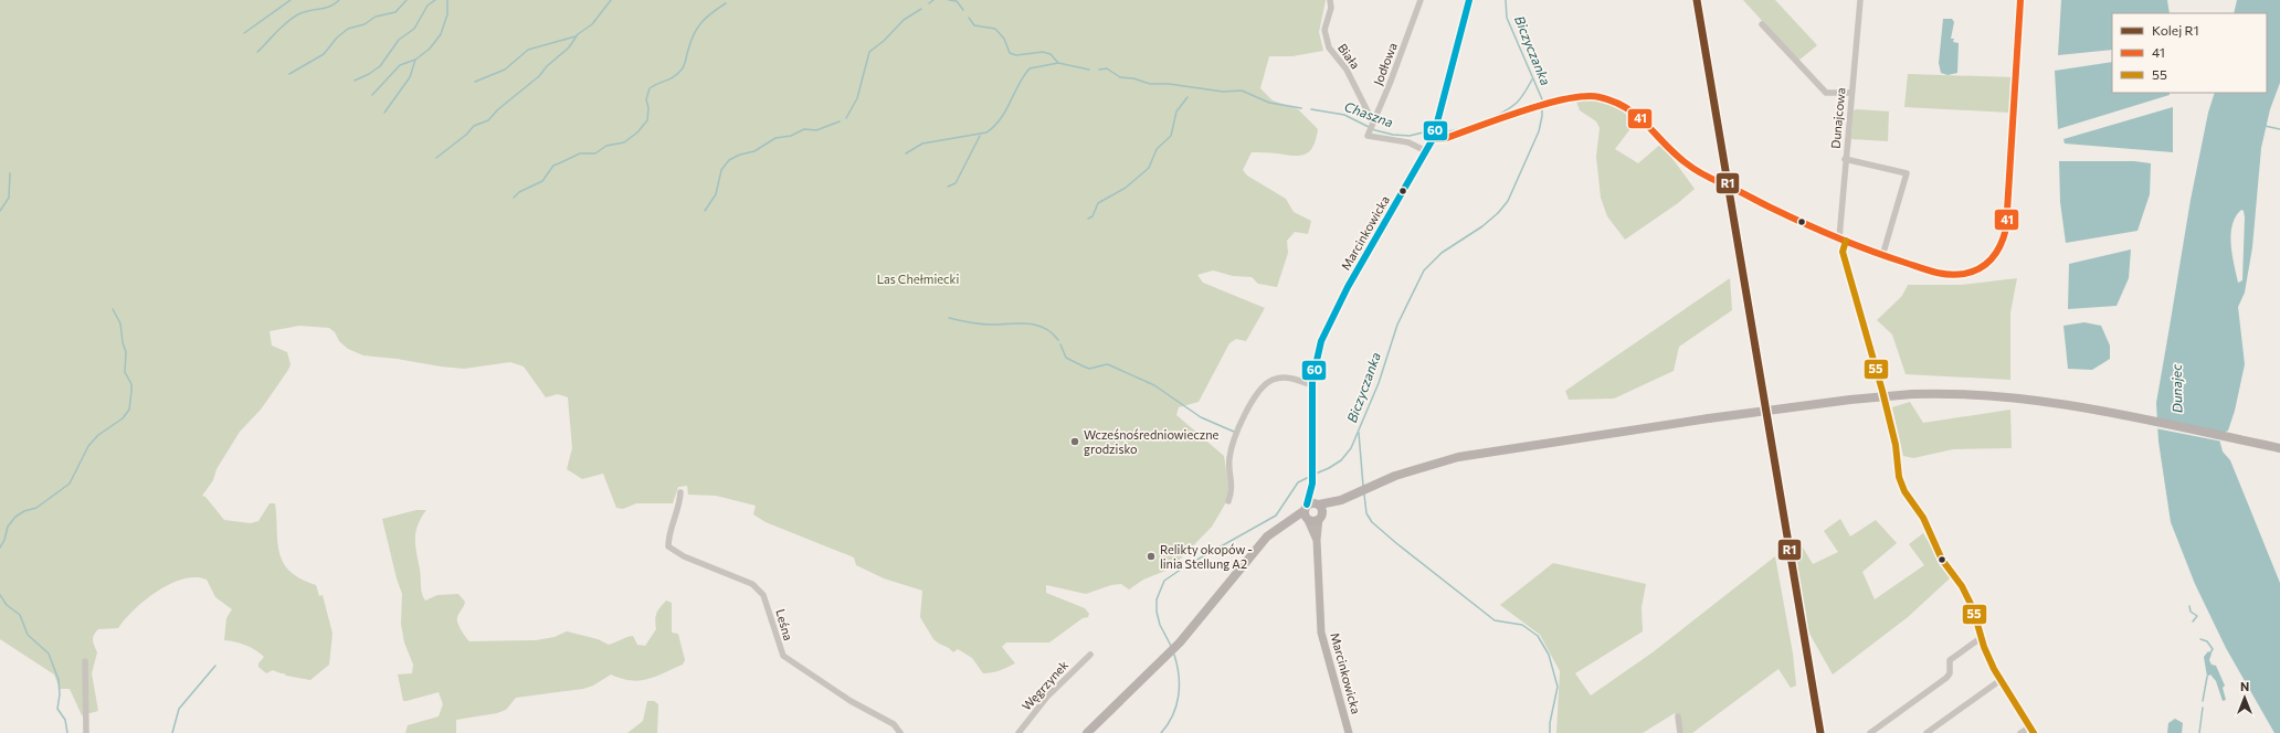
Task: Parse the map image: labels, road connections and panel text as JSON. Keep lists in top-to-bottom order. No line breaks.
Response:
{"streets":{"street":["Biała","Jodłowa","Dunajcowa","Marcinkowicka","Leśna","Węgrzynek"]},"crossings":[["Biała","Jodłowa"]],"water":["Biczyczanka","Chaszna","Dunajec"],"parks":["Las Chełmiecki"],"places":["Wcześnośredniowieczne grodzisko","Relikty okopów - linia Stellung A2"],"lines":["rail line R1","transit line 41","transit line 60","transit line 55"],"legend":["Kolej R1","41","55"],"north":"top"}
